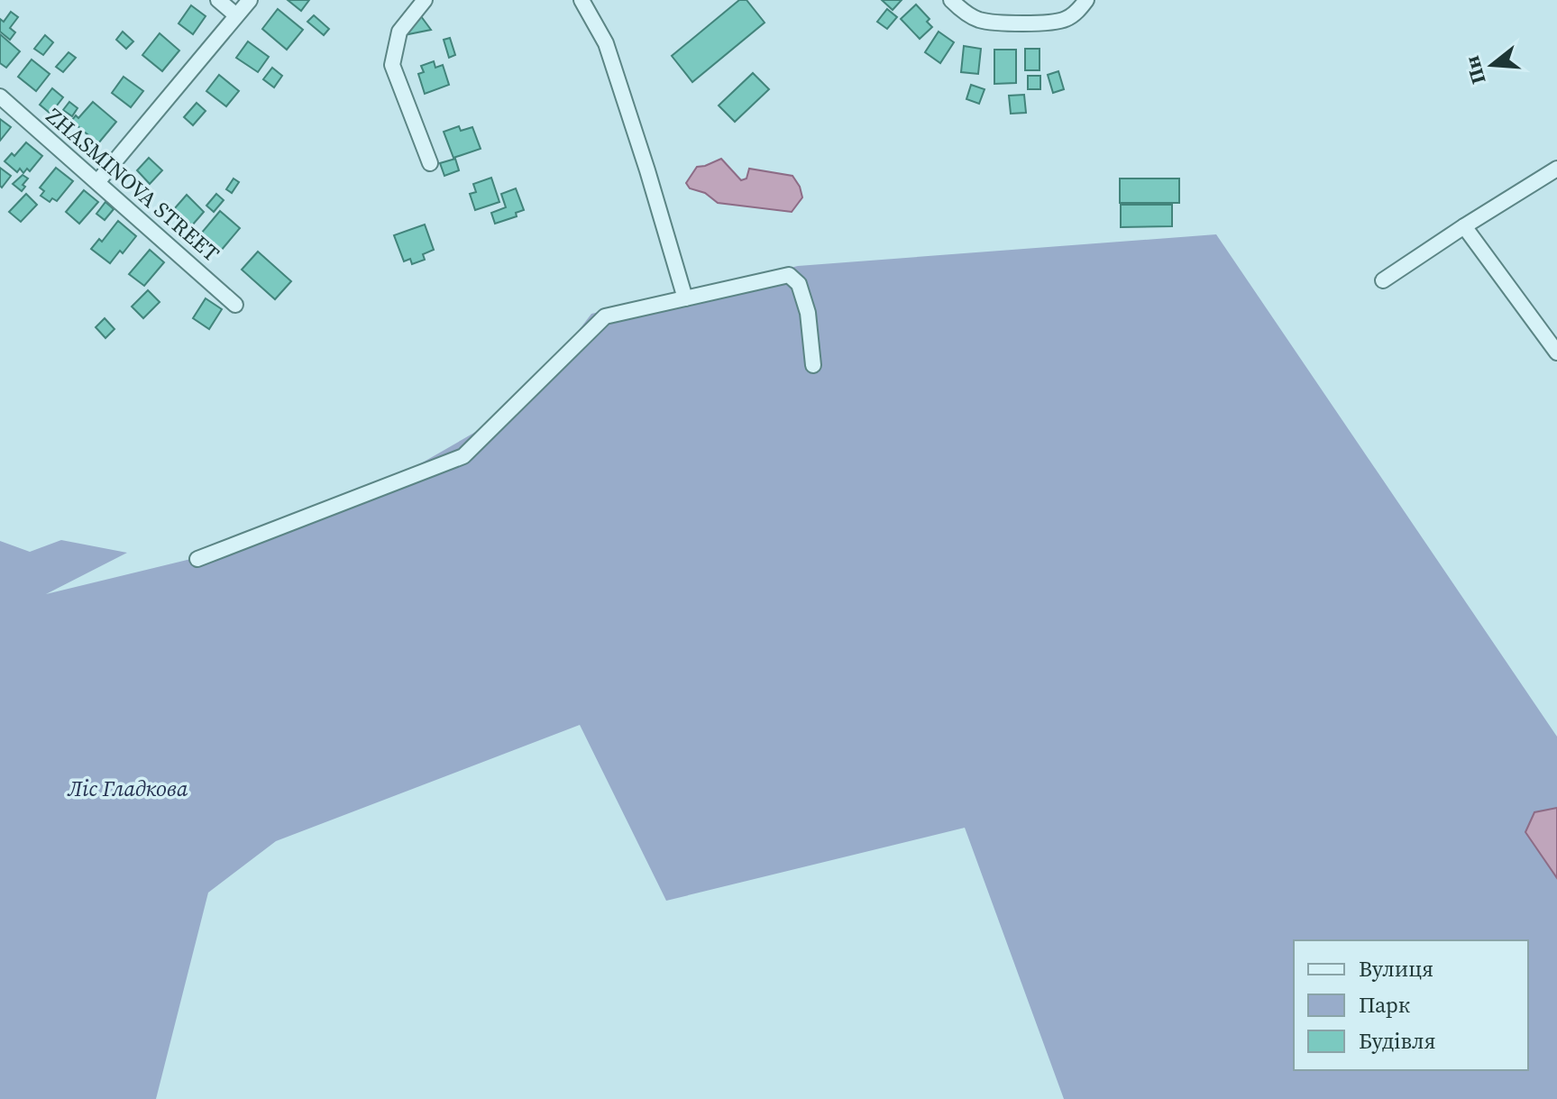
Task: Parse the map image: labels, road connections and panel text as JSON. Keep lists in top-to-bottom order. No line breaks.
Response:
{"streets":{"street":["ZHASMINOVA STREET"]},"parks":["Ліс Гладкова"],"legend":["Вулиця","Парк","Будівля"],"north":"left"}
